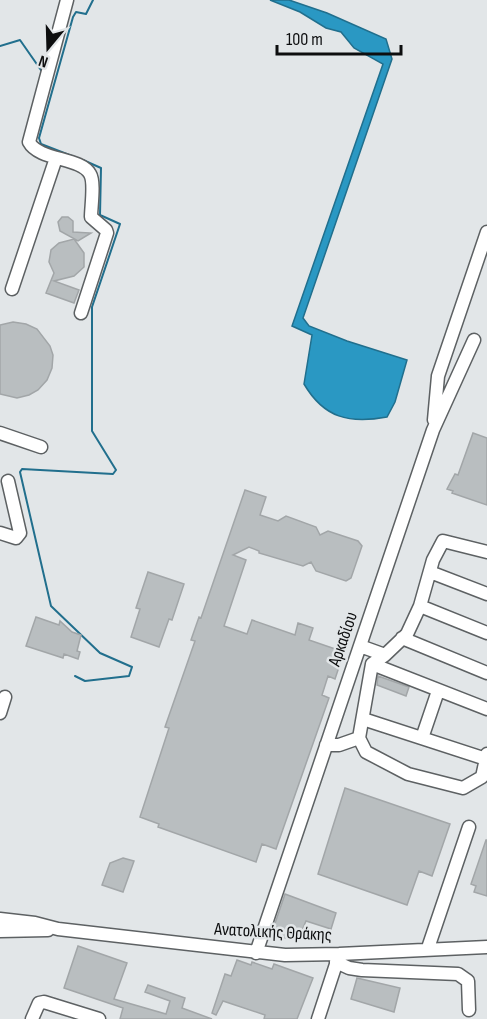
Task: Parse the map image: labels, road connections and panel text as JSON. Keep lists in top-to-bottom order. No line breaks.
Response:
{"streets":{"street":["Αρκαδίου","Ανατολικής Θράκης"]},"crossings":[["Αρκαδίου","Ανατολικής Θράκης"]],"scale_bar":"100 m","north":"bottom"}
